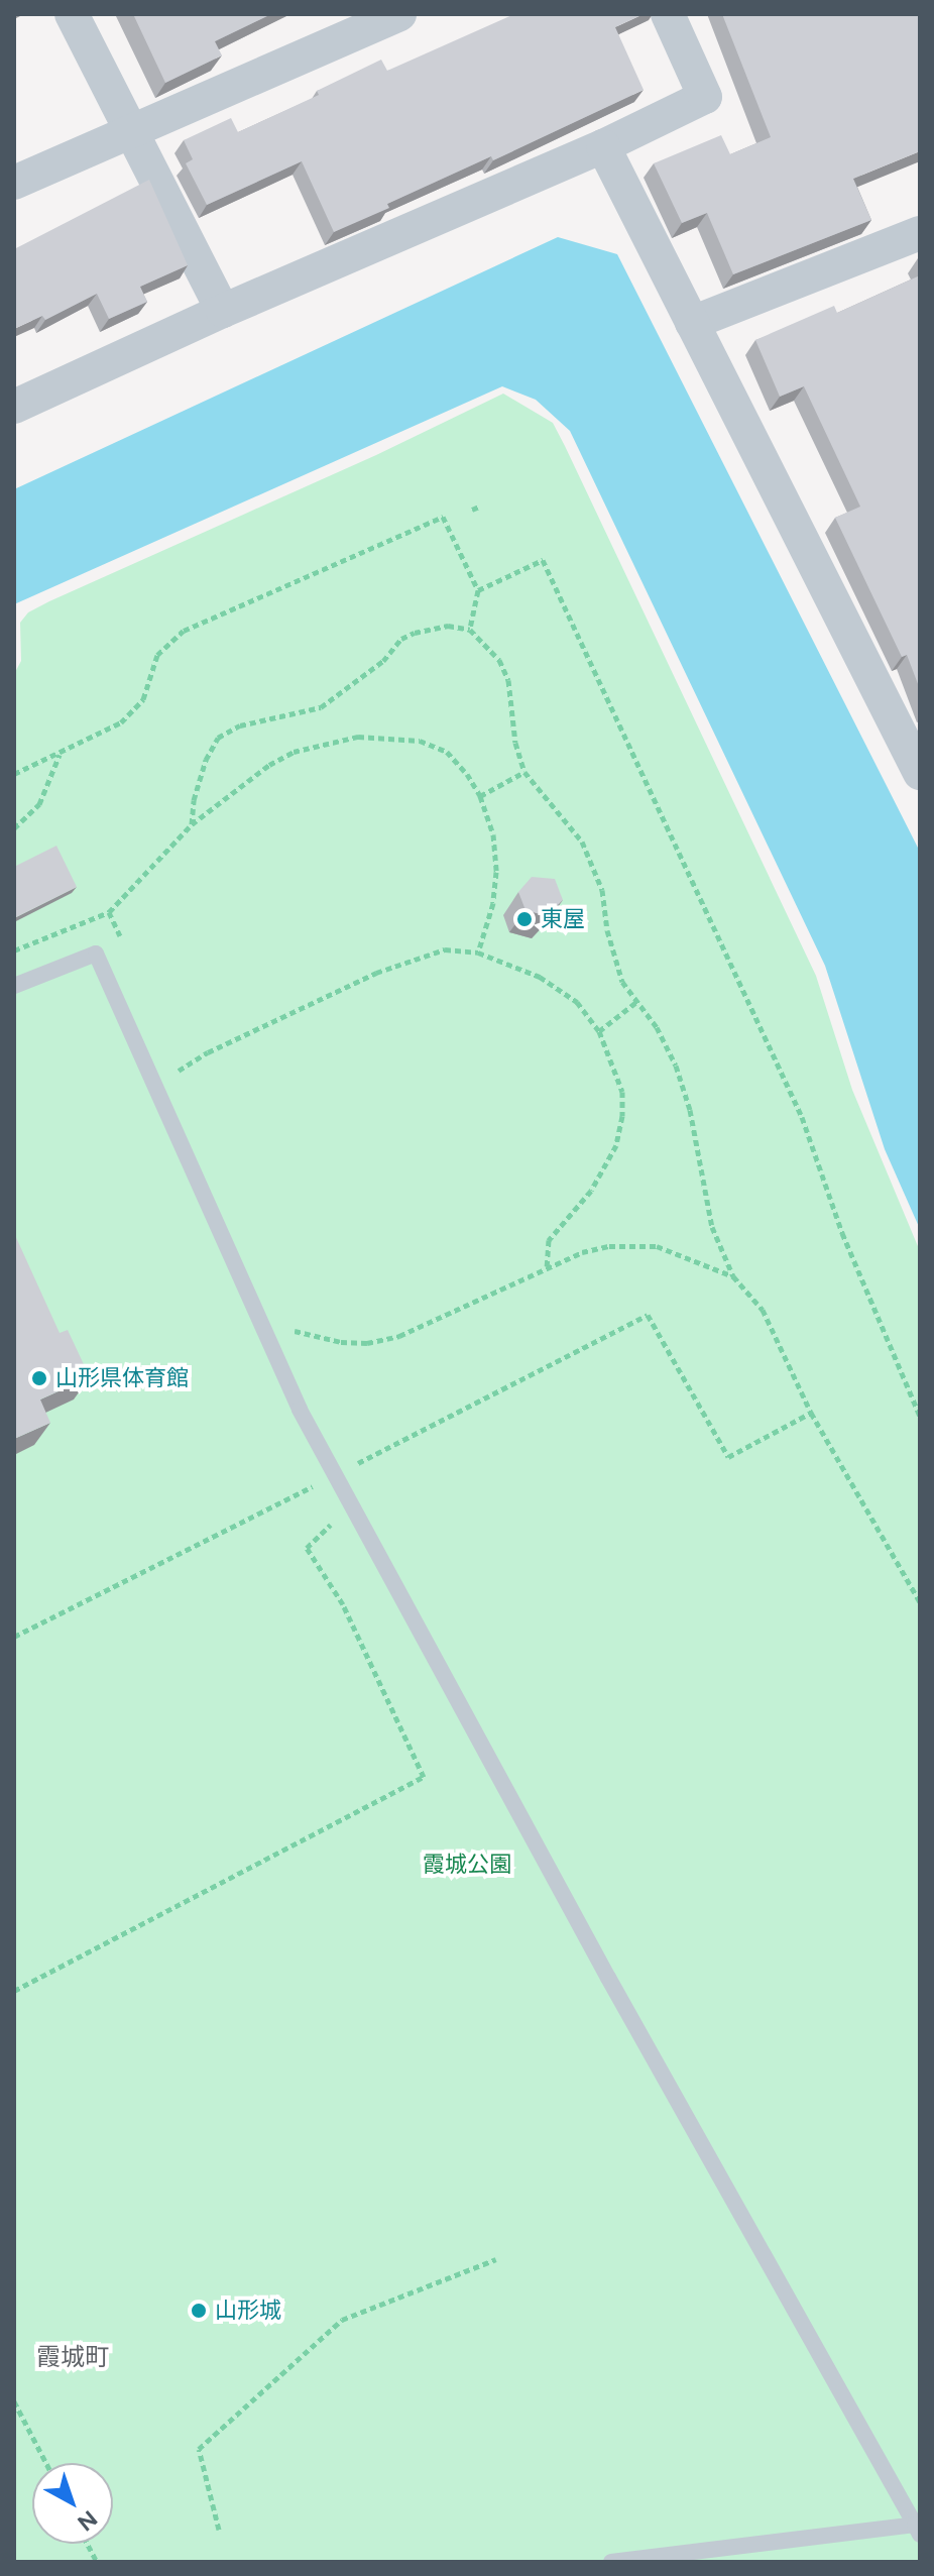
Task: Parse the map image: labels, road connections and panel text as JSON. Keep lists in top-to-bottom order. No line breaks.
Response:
{"districts":["霞城町"],"parks":["霞城公園"],"places":["東屋","山形県体育館","山形城"],"north":"bottom right"}
